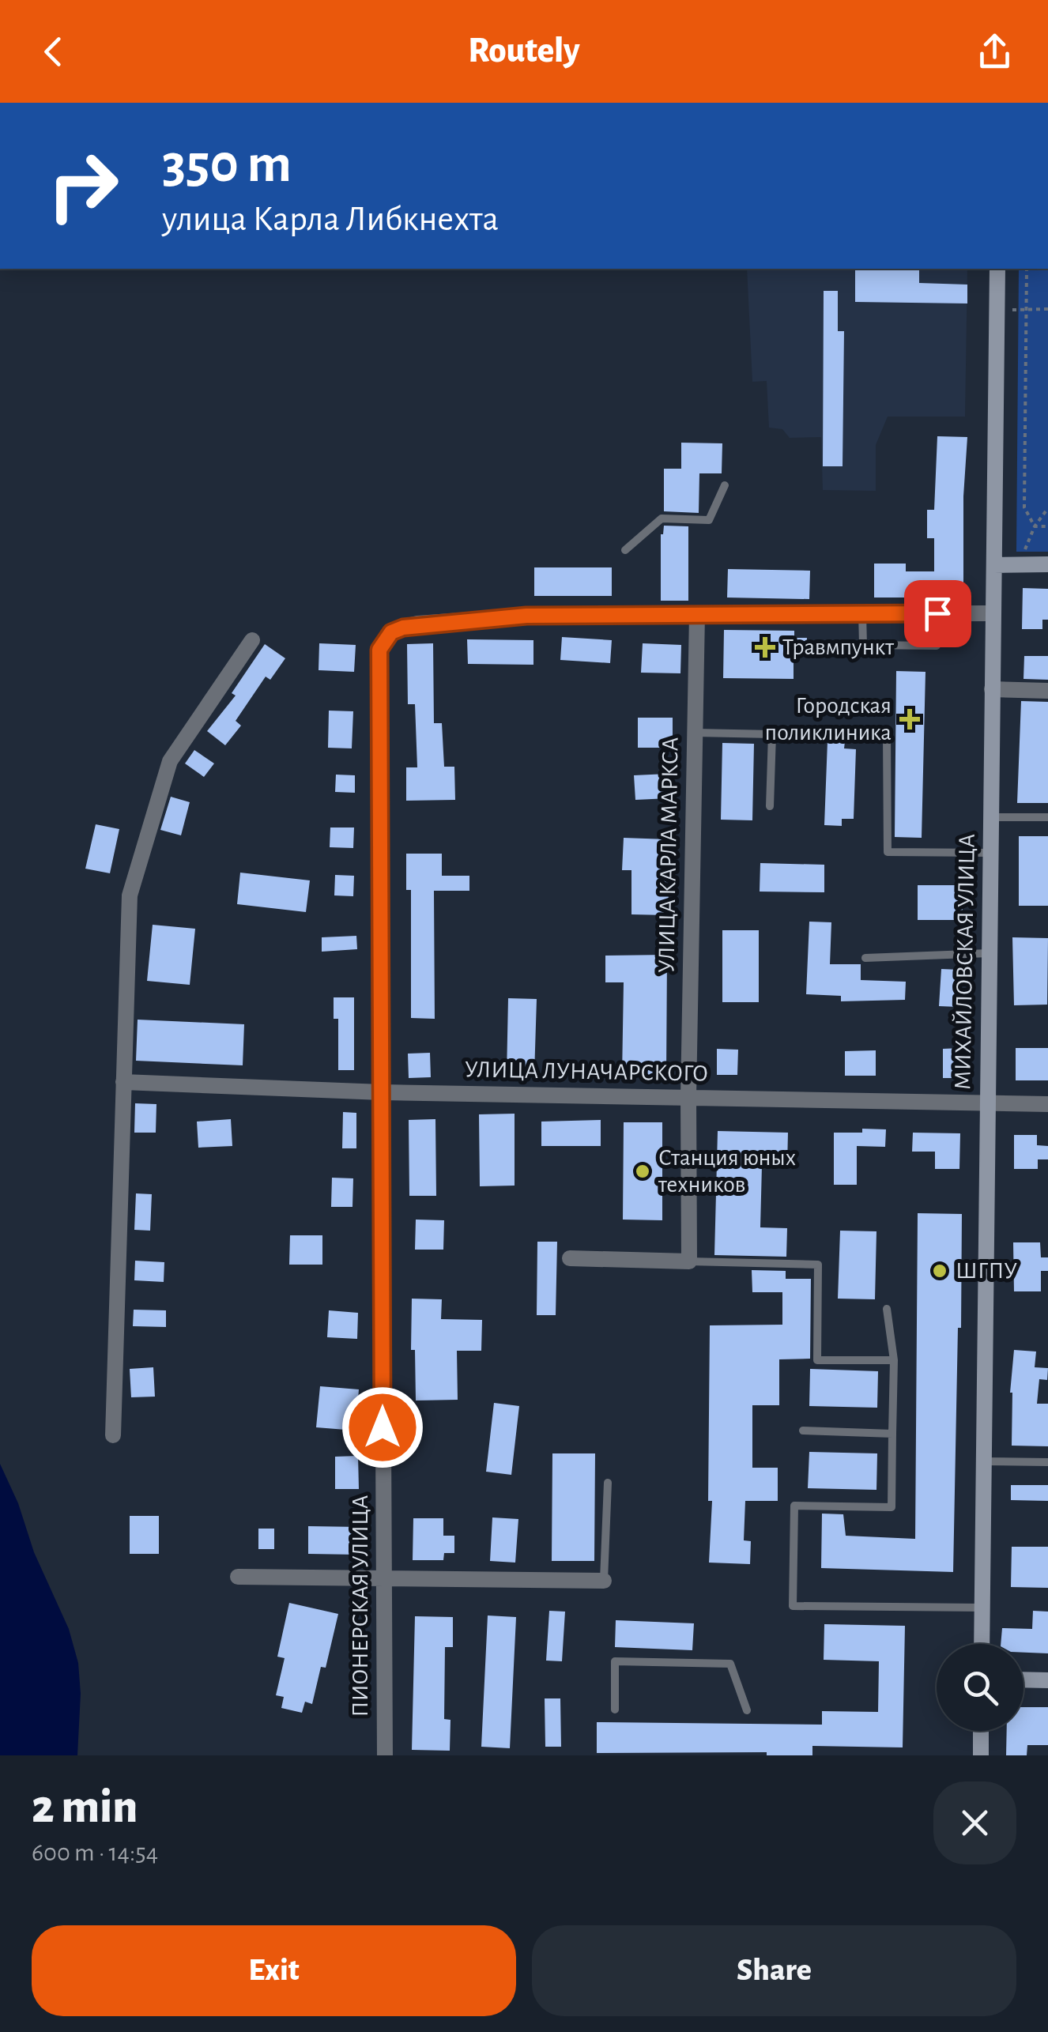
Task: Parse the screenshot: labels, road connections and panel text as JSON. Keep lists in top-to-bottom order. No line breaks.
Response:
{"streets":{"main road":["МИХАЙЛОВСКАЯ УЛИЦА"],"street":["УЛИЦА КАРЛА МАРКСА","УЛИЦА ЛУНАЧАРСКОГО","ПИОНЕРСКАЯ УЛИЦА"]},"crossings":[["УЛИЦА КАРЛА МАРКСА","УЛИЦА ЛУНАЧАРСКОГО"],["УЛИЦА КАРЛА МАРКСА","ПИОНЕРСКАЯ УЛИЦА"],["МИХАЙЛОВСКАЯ УЛИЦА","УЛИЦА ЛУНАЧАРСКОГО"],["УЛИЦА ЛУНАЧАРСКОГО","ПИОНЕРСКАЯ УЛИЦА"]],"places":{"health":["Травмпункт","Городская поликлиника"],"other":["Станция юных техников","ШГПУ"]},"page":{"header":"Routely","turn":["350 m","улица Карла Либкнехта"],"heading":["2 min","600 m · 14:54"],"buttons":["Exit","Share"]}}
